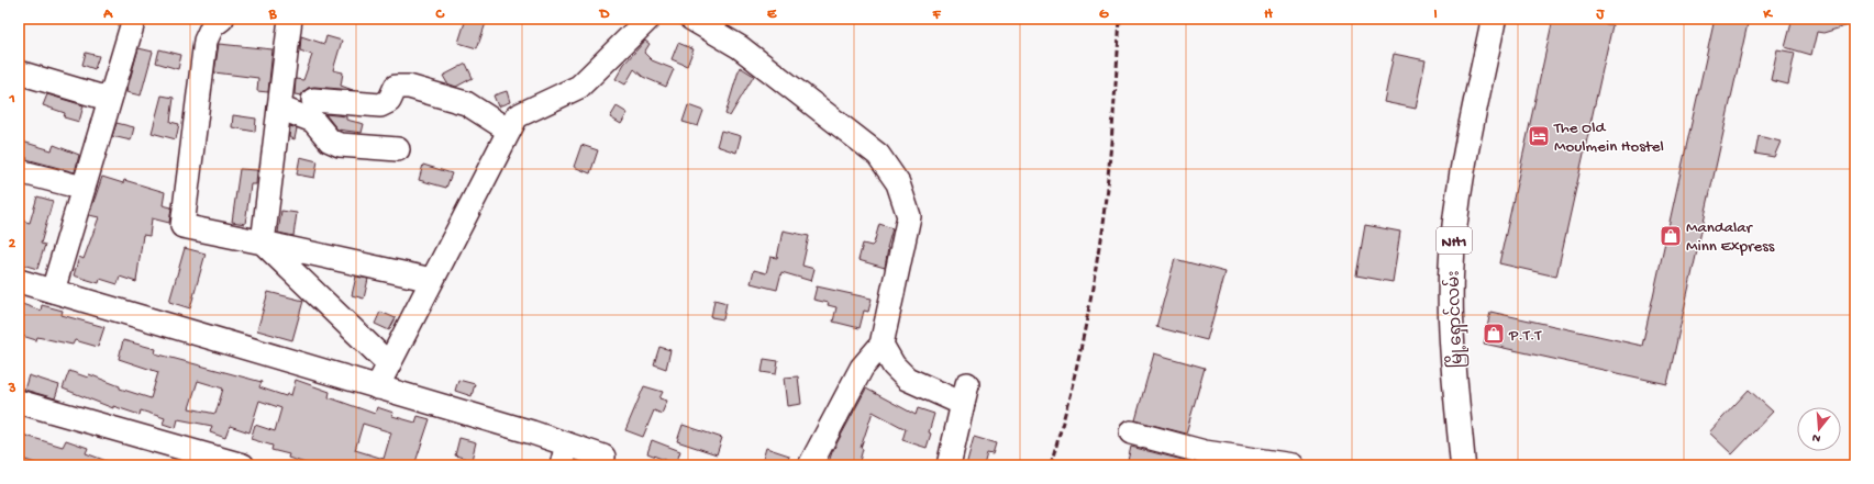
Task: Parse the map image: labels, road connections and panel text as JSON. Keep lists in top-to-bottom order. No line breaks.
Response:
{"streets":{"highway":["NH1","မြို့ရှောင်လမ်း"]},"places":{"hotel":["The Old Moulmein Hostel"],"shop":["Mandalar Minn Express","P.T.T"]},"north":"bottom","grid":{"columns":["A","B","C","D","E","F","G","H","I","J","K"],"rows":["1","2","3"]}}
